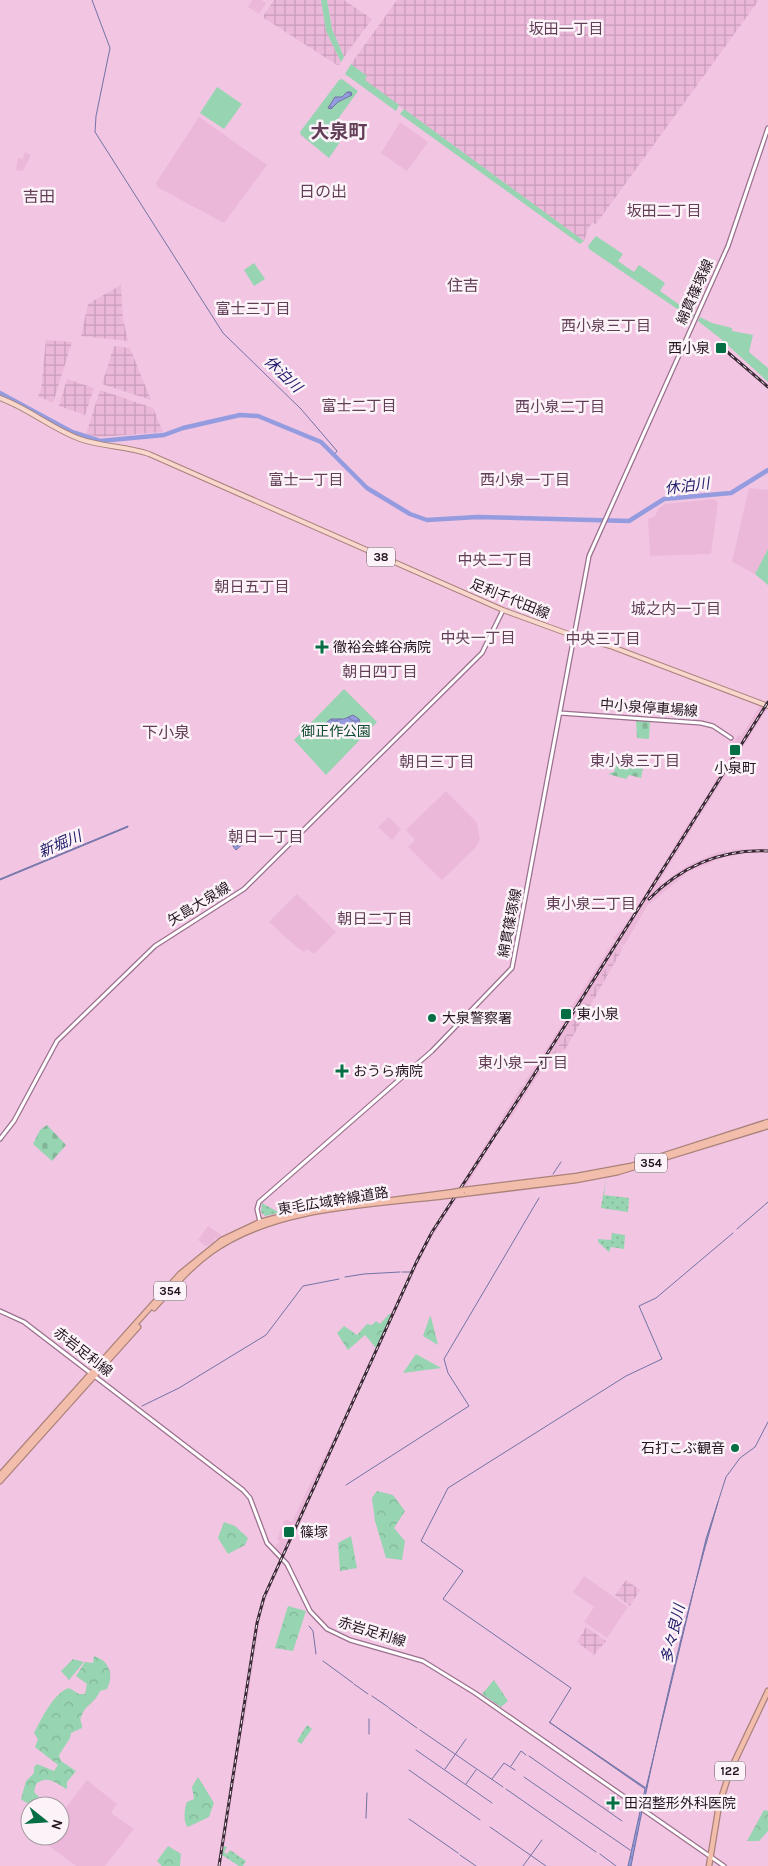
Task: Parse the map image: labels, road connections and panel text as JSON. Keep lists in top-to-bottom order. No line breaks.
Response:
{"streets":{"highway":["354","東毛広域幹線道路","122"],"main road":["綿貫篠塚線","38","足利千代田線","中小泉停車場線","矢島大泉線","赤岩足利線"]},"crossings":[["綿貫篠塚線","足利千代田線"],["綿貫篠塚線","中小泉停車場線"],["綿貫篠塚線","東毛広域幹線道路"],["足利千代田線","矢島大泉線"],["東毛広域幹線道路","赤岩足利線"],["赤岩足利線","122"]],"districts":["坂田一丁目","大泉町","日の出","吉田","坂田二丁目","住吉","富士三丁目","西小泉三丁目","富士二丁目","西小泉二丁目","富士一丁目","西小泉一丁目","中央二丁目","朝日五丁目","城之内一丁目","中央一丁目","中央三丁目","朝日四丁目","下小泉","東小泉三丁目","朝日三丁目","朝日一丁目","東小泉二丁目","朝日二丁目","東小泉一丁目"],"water":["休泊川","新堀川","多々良川"],"parks":["御正作公園"],"places":{"transit":["西小泉","小泉町","東小泉","篠塚"],"health":["徹裕会蜂谷病院","おうら病院","田沼整形外科医院"],"other":["大泉警察署","石打こぶ観音"]},"north":"right"}
